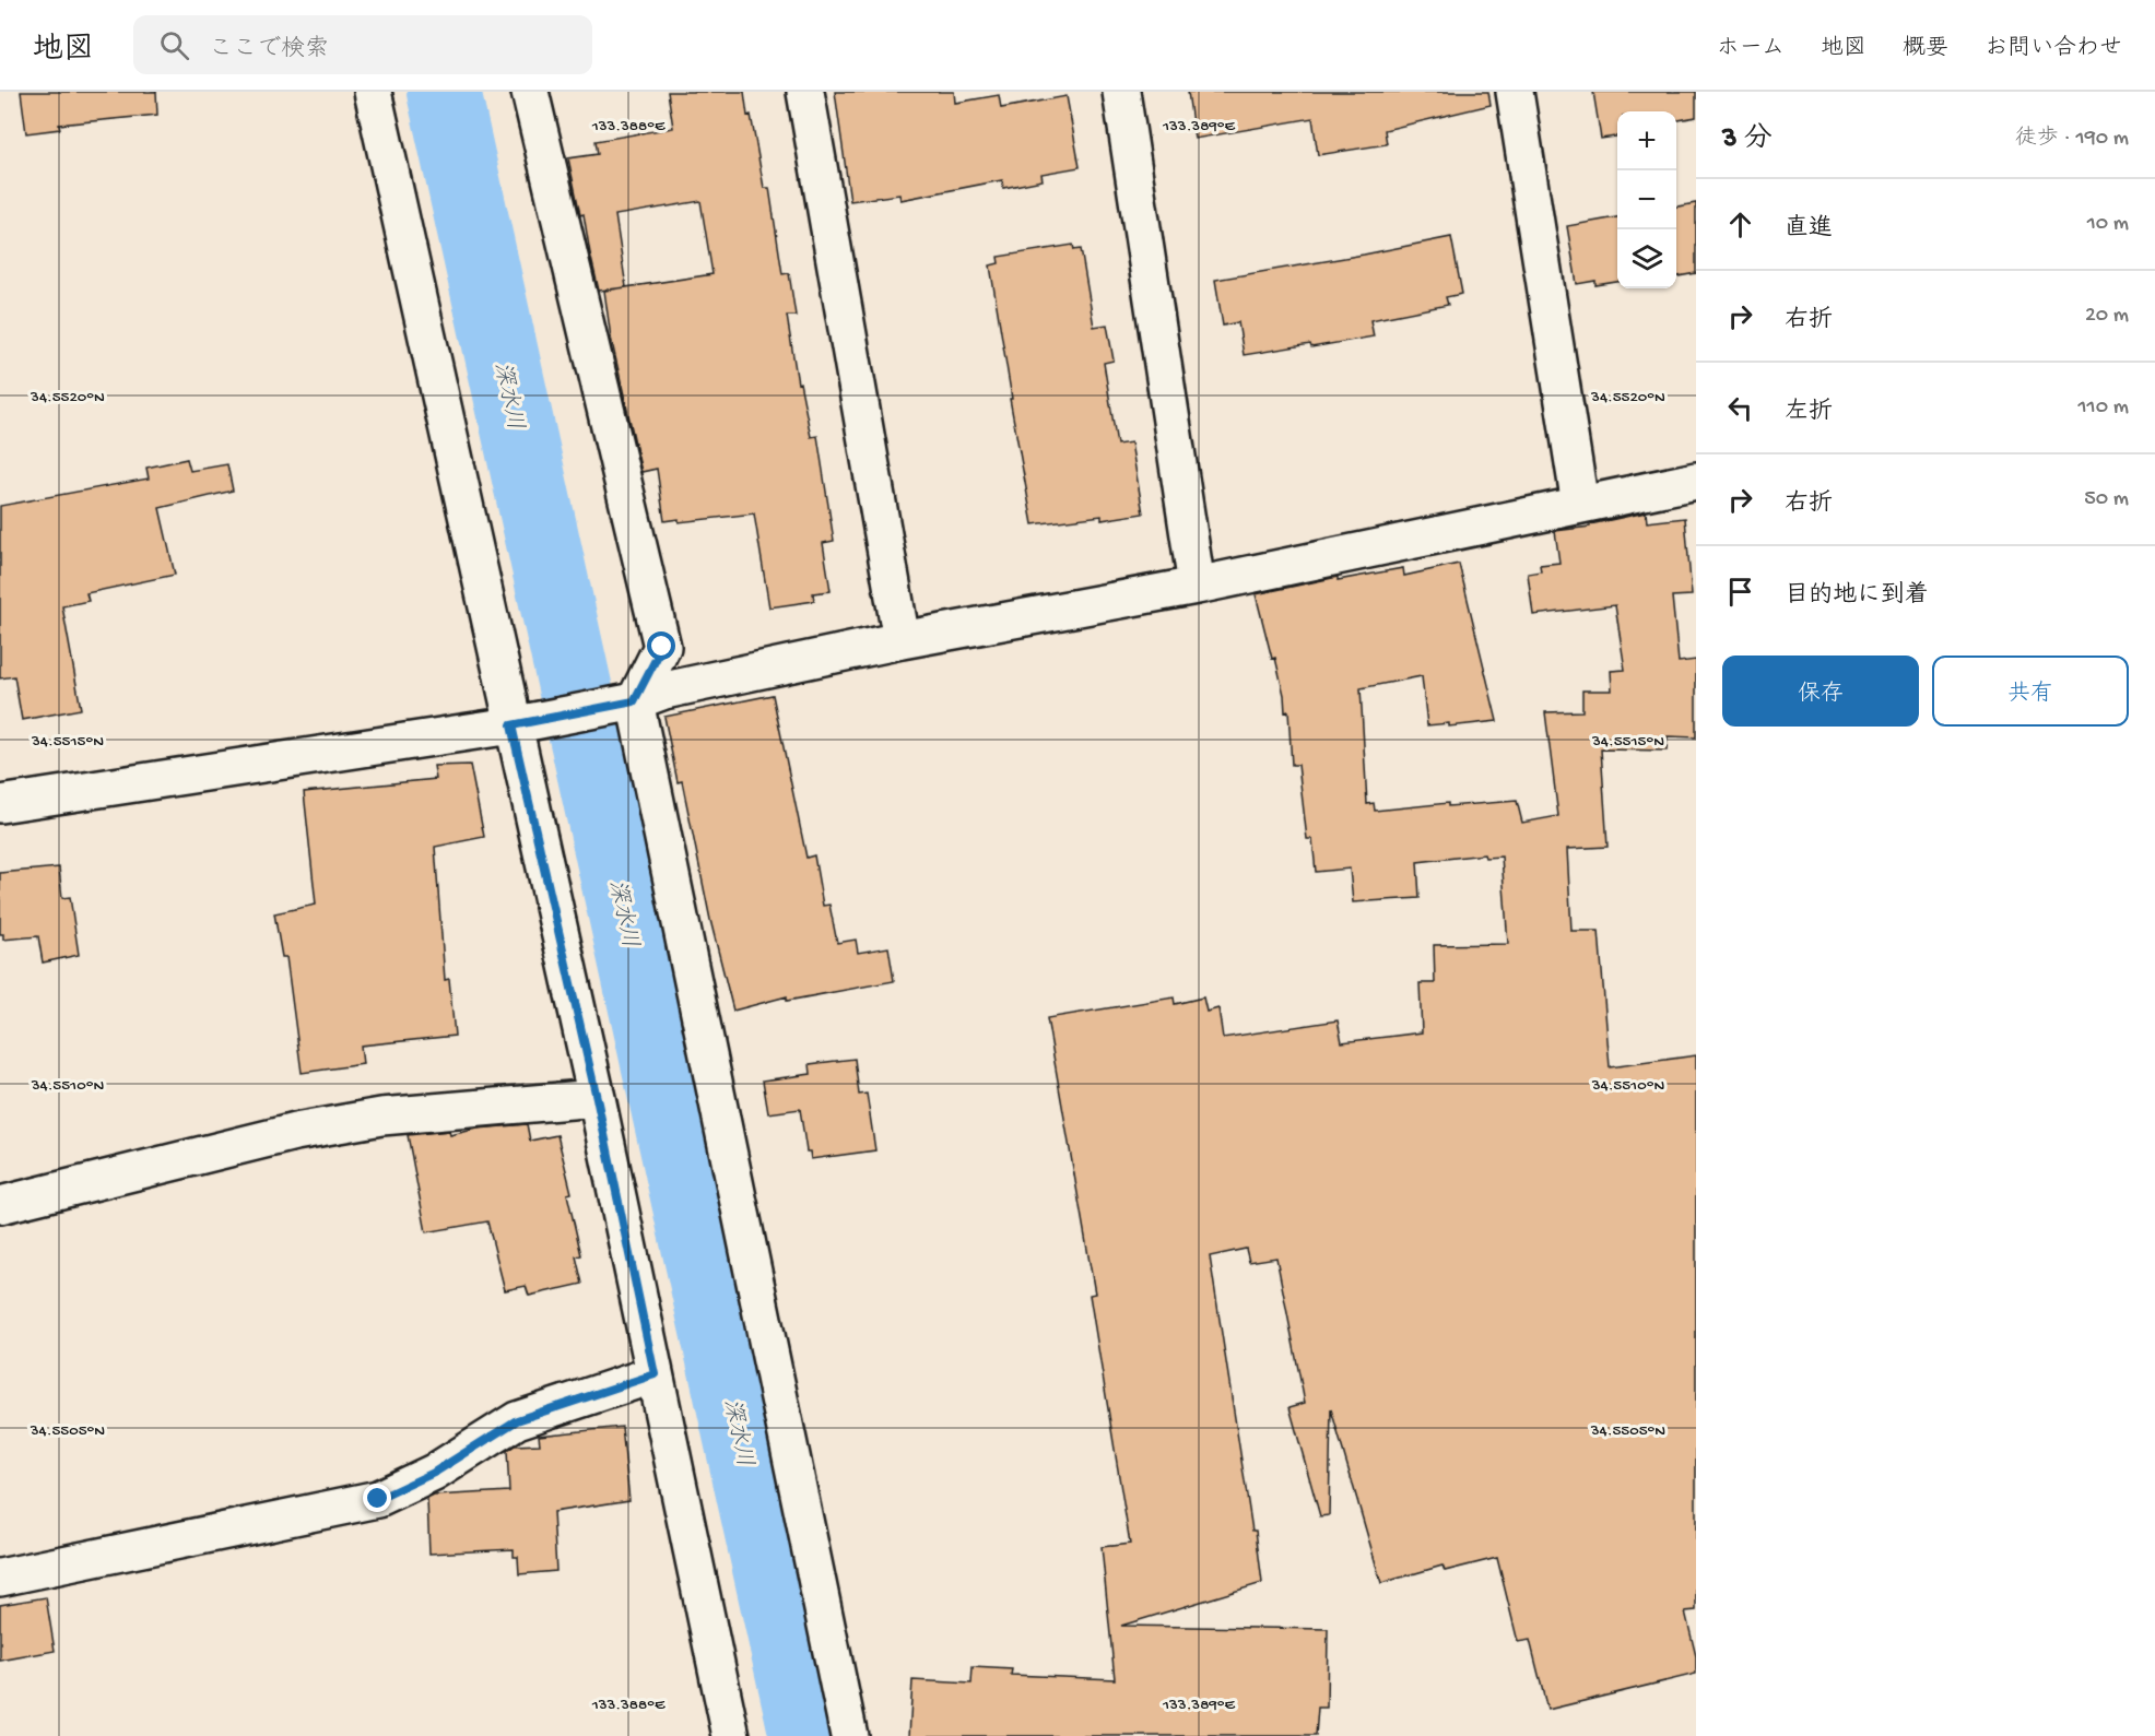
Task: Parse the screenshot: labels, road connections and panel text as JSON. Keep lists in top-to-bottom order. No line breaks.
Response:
{"water":["深水川"],"page":{"header":"地図","search":"ここで検索","nav":["ホーム","地図","概要","お問い合わせ"],"heading":["3 分","徒歩 · 190 m"],"map_buttons":["+","−"],"list":[["直進","10 m"],["右折","20 m"],["左折","110 m"],["右折","50 m"],"目的地に到着"],"buttons":["保存","共有"]},"coordinates":["133.388°E","133.389°E","34.5520°N","34.5515°N","34.5510°N","34.5505°N"]}
